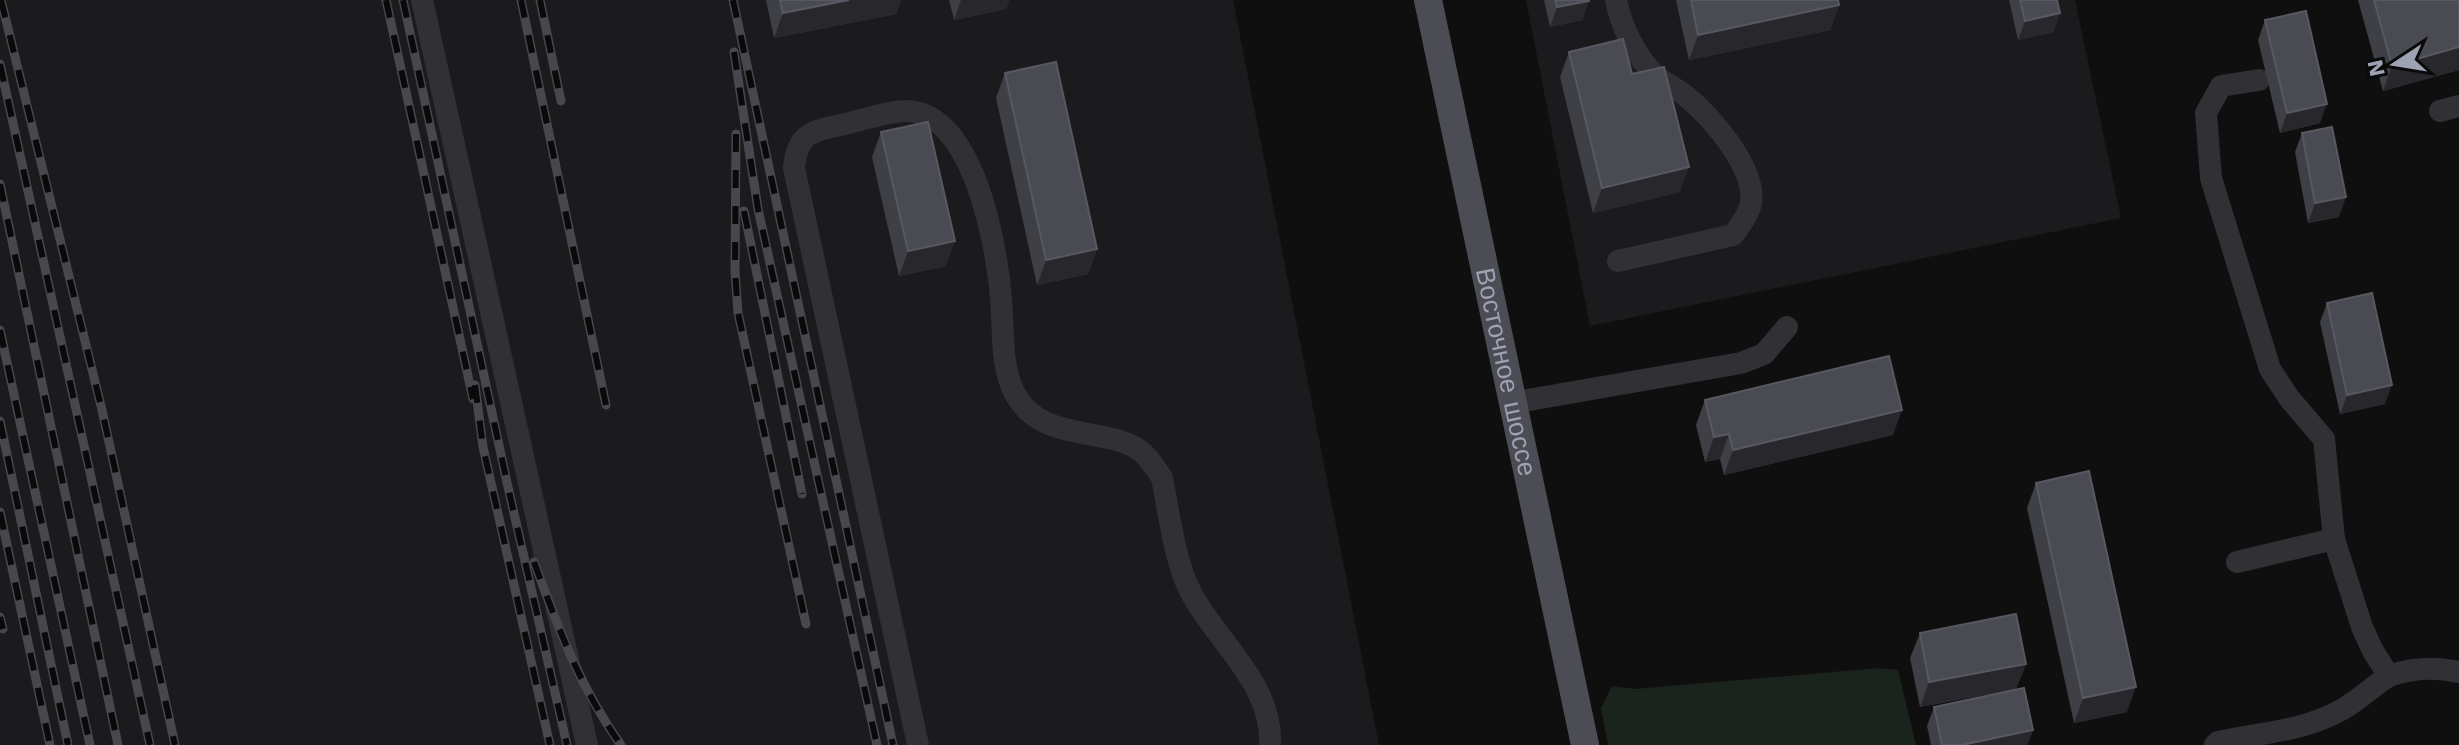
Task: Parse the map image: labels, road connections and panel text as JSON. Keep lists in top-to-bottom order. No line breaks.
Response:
{"streets":{"main road":["Восточное шоссе"]},"north":"left"}
